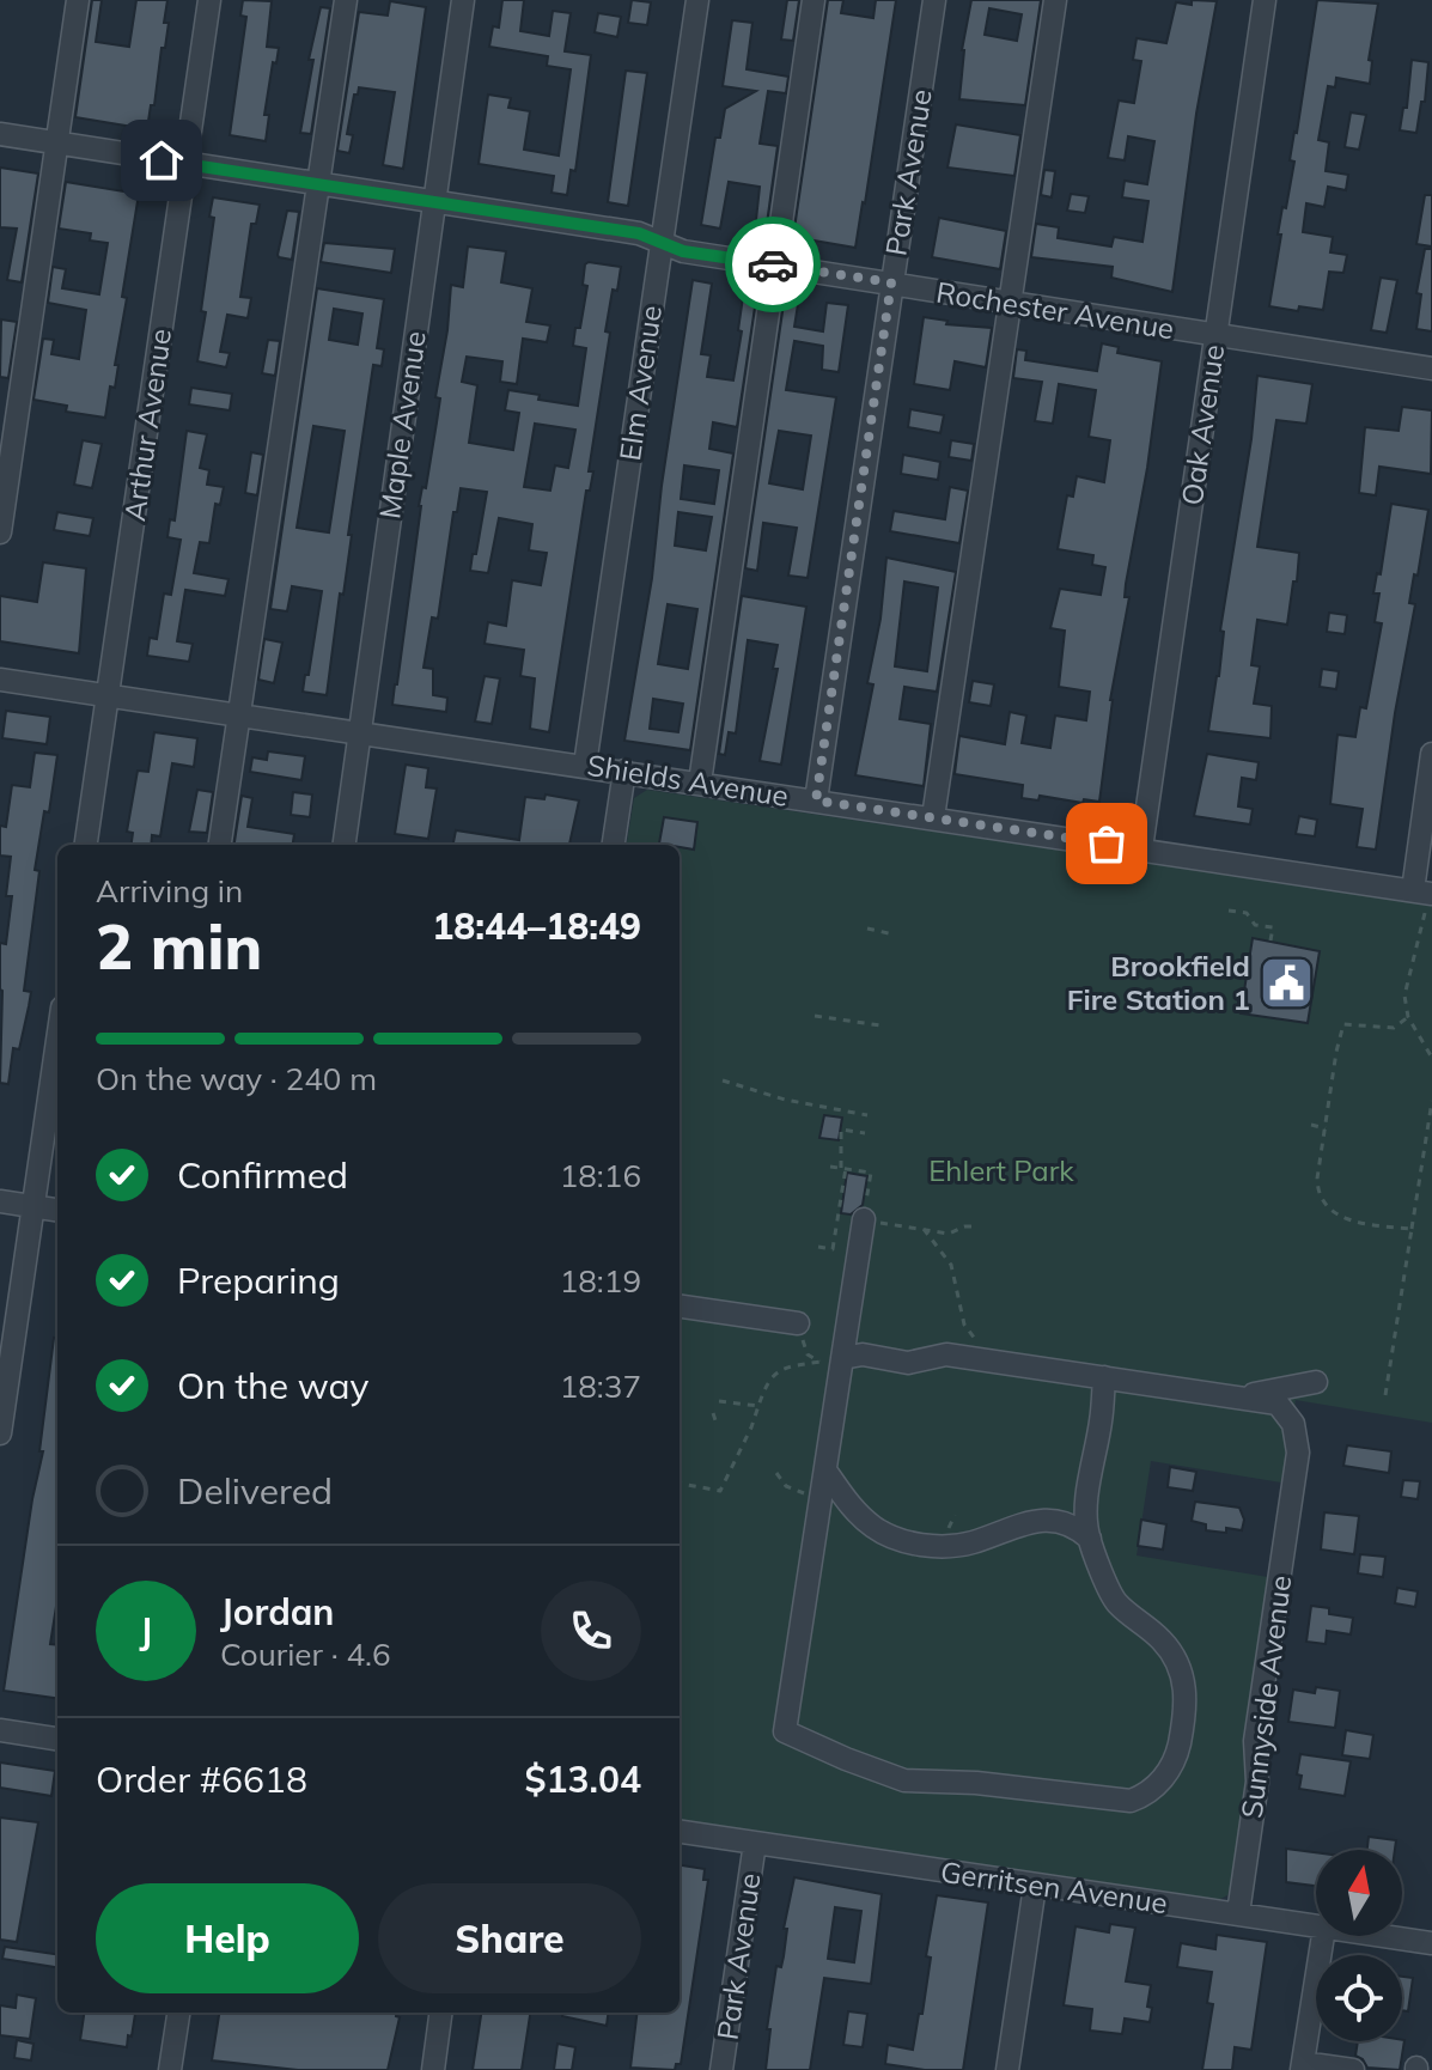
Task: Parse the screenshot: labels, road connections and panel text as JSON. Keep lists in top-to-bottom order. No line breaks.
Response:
{"streets":{"street":["Park Avenue","Rochester Avenue","Elm Avenue","Arthur Avenue","Maple Avenue","Oak Avenue","Shields Avenue","Sunnyside Avenue","Gerritsen Avenue"]},"crossings":[["Park Avenue","Rochester Avenue"],["Park Avenue","Shields Avenue"],["Park Avenue","Gerritsen Avenue"],["Rochester Avenue","Elm Avenue"],["Rochester Avenue","Arthur Avenue"],["Rochester Avenue","Maple Avenue"],["Rochester Avenue","Oak Avenue"],["Elm Avenue","Shields Avenue"],["Arthur Avenue","Shields Avenue"],["Maple Avenue","Shields Avenue"],["Oak Avenue","Shields Avenue"],["Sunnyside Avenue","Gerritsen Avenue"]],"parks":["Ehlert Park"],"places":{"public building":["Brookfield Fire Station 1"]},"north":"top","page":{"heading":["2 min","Arriving in","18:44–18:49"],"panel":["Jordan","Courier · 4.6","Order #6618","$13.04"],"bar":"On the way · 240 m","list":[["Confirmed","18:16"],["Preparing","18:19"],["On the way","18:37"],"Delivered"],"round":"J","buttons":["Help","Share"]}}
